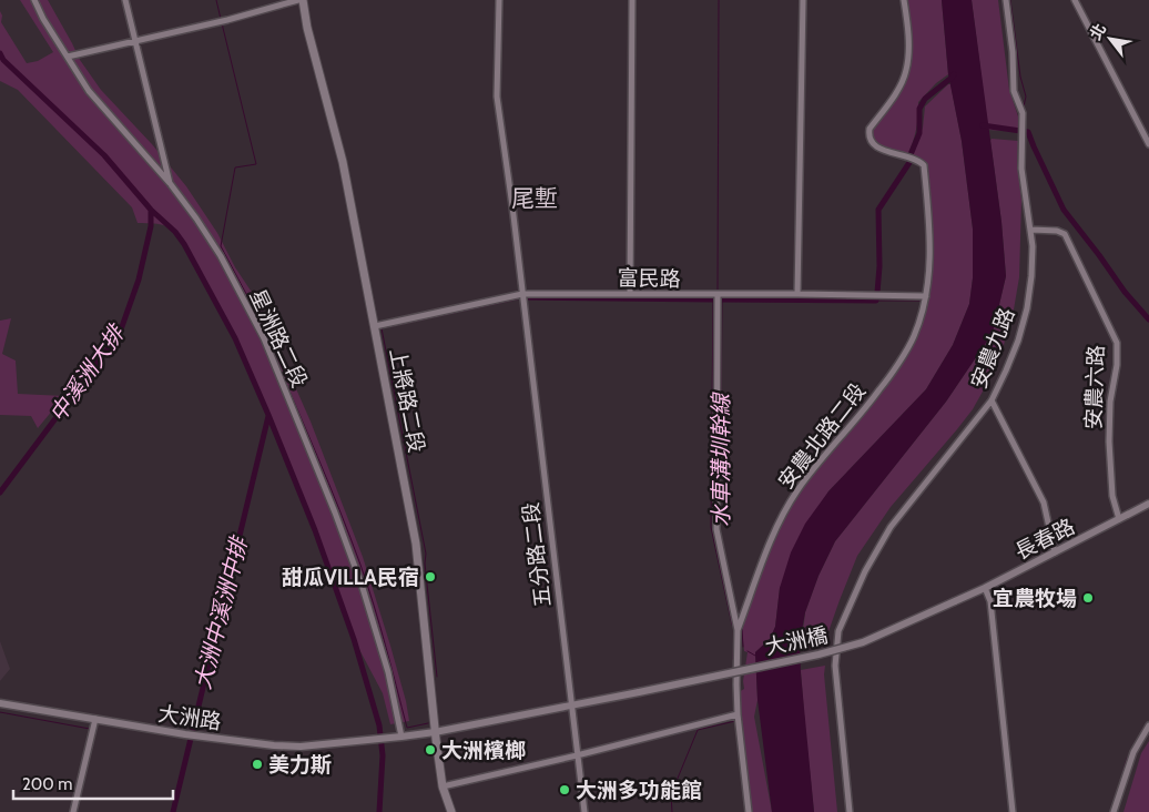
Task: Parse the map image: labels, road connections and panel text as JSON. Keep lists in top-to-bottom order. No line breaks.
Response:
{"streets":{"main road":["上將路二段"],"street":["富民路","星洲路二段","安農九路","安農六路","安農北路二段","長春路","五分路二段","大洲橋","大洲路"]},"crossings":[["富民路","上將路二段"],["富民路","安農北路二段"],["富民路","五分路二段"],["星洲路二段","大洲路"],["安農九路","安農六路"],["安農六路","長春路"],["長春路","大洲橋"],["五分路二段","大洲橋"]],"districts":["尾塹"],"water":["中溪洲大排","水車溝圳幹線","大洲中溪洲中排"],"places":["甜瓜VILLA民宿","宜農牧場","大洲檳榔","美力斯","大洲多功能館"],"scale_bar":"200 m","north":"top left"}
